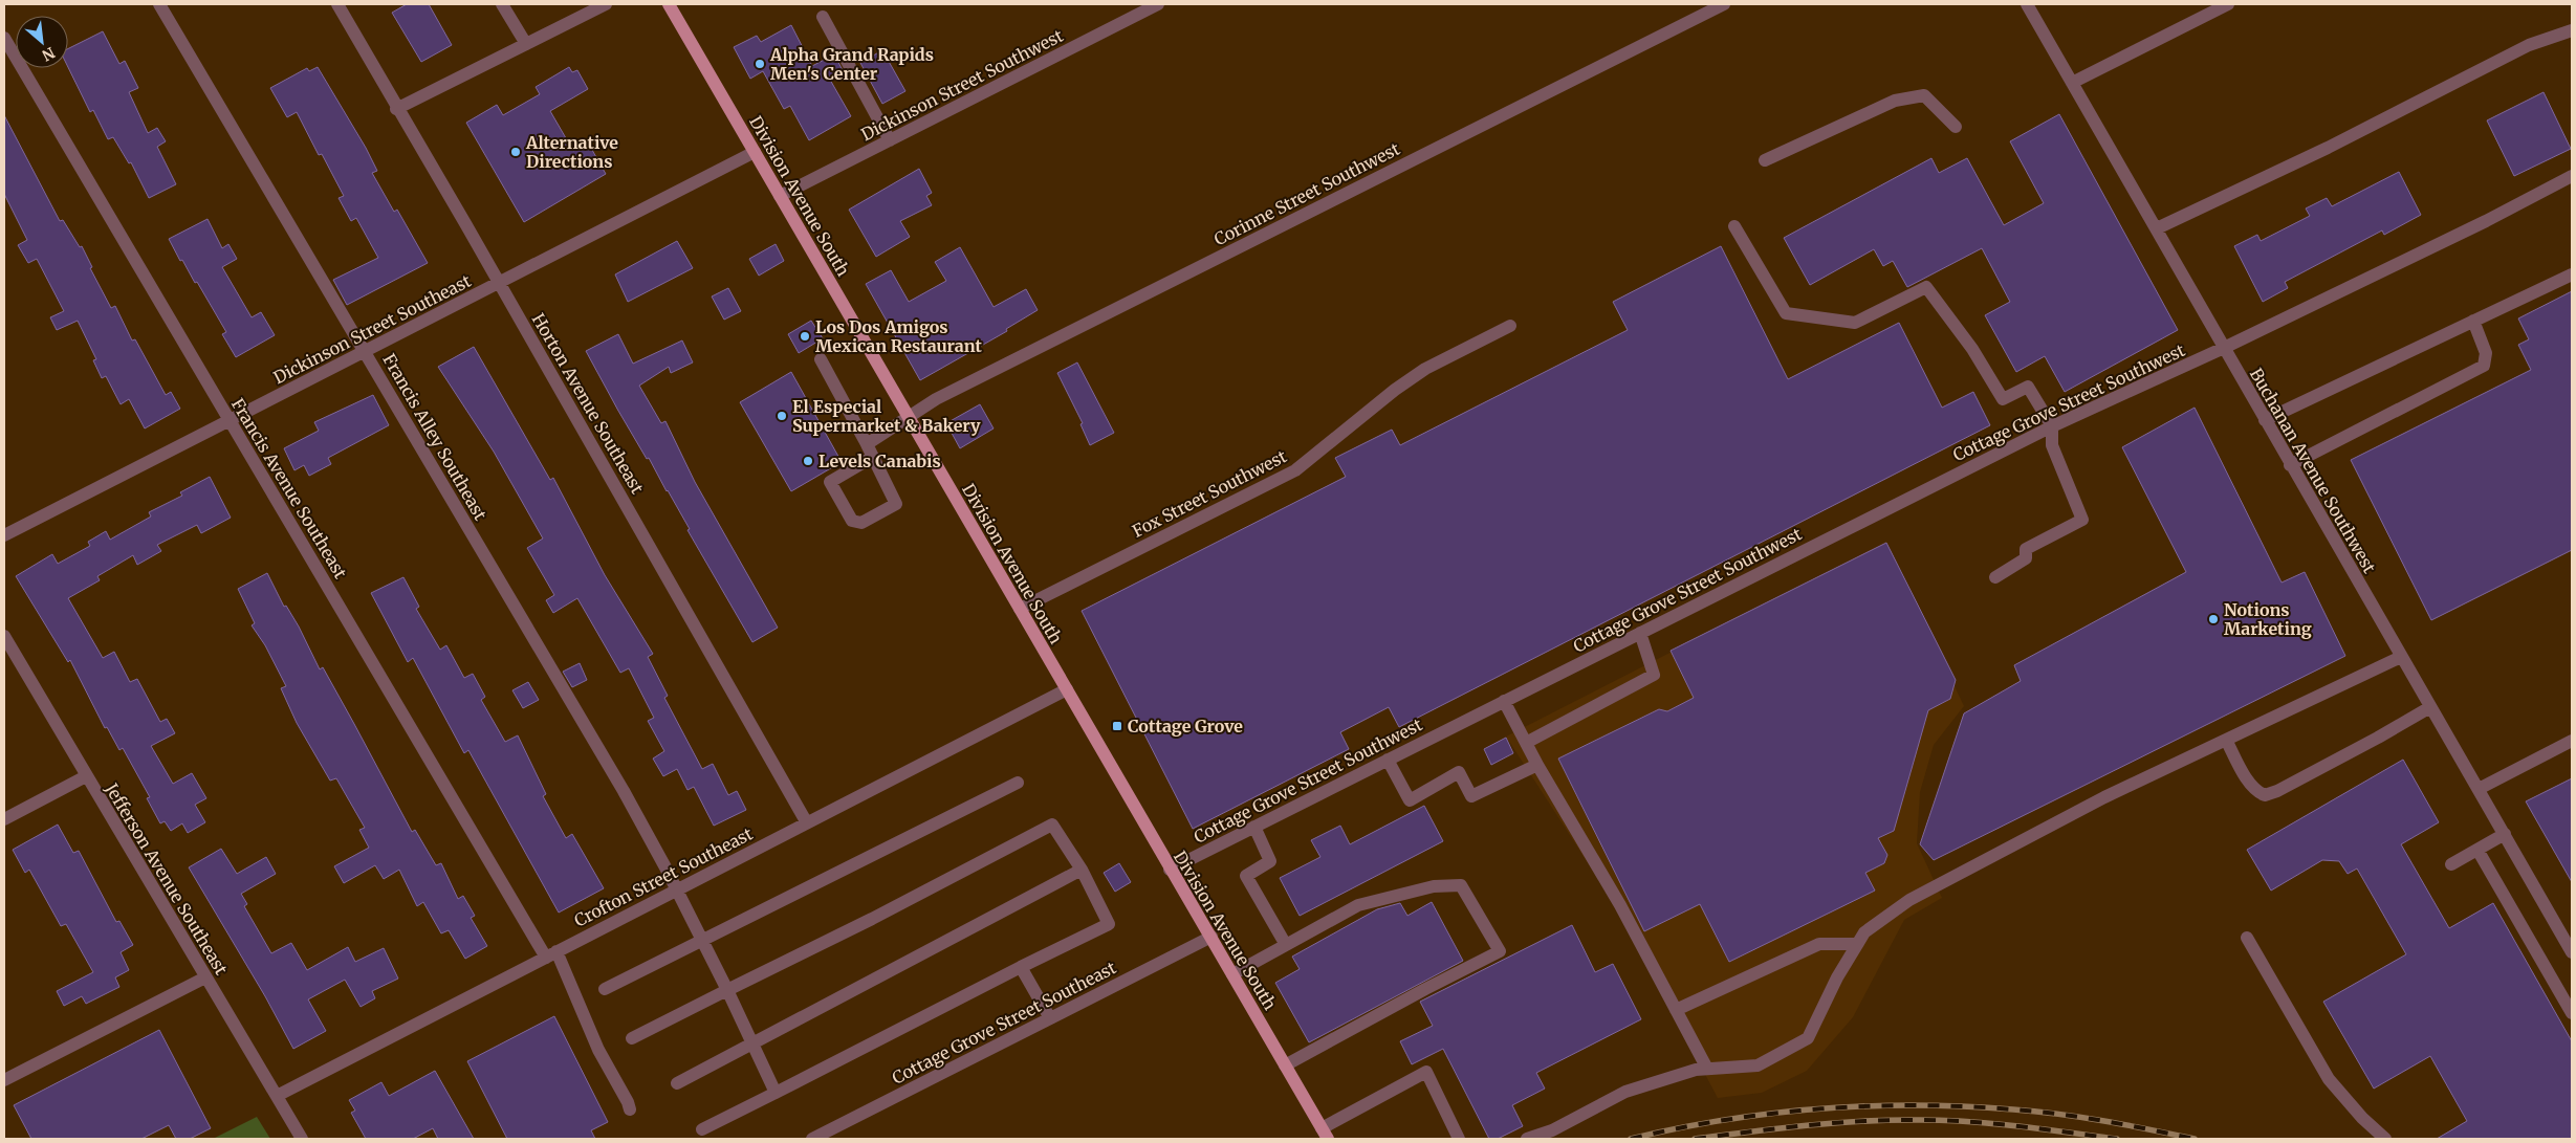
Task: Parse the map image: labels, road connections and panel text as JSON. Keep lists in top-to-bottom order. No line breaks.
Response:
{"streets":{"main road":["Division Avenue South"],"street":["Dickinson Street Southwest","Corinne Street Southwest","Dickinson Street Southeast","Cottage Grove Street Southwest","Horton Avenue Southeast","Francis Alley Southeast","Buchanan Avenue Southwest","Francis Avenue Southeast","Fox Street Southwest","Crofton Street Southeast","Jefferson Avenue Southeast","Cottage Grove Street Southeast"]},"crossings":[["Dickinson Street Southwest","Division Avenue South"],["Corinne Street Southwest","Division Avenue South"],["Division Avenue South","Dickinson Street Southeast"],["Division Avenue South","Cottage Grove Street Southwest"],["Division Avenue South","Fox Street Southwest"],["Division Avenue South","Crofton Street Southeast"],["Division Avenue South","Cottage Grove Street Southeast"],["Dickinson Street Southeast","Horton Avenue Southeast"],["Dickinson Street Southeast","Francis Alley Southeast"],["Dickinson Street Southeast","Francis Avenue Southeast"],["Cottage Grove Street Southwest","Buchanan Avenue Southwest"],["Horton Avenue Southeast","Crofton Street Southeast"],["Francis Alley Southeast","Crofton Street Southeast"],["Francis Avenue Southeast","Crofton Street Southeast"],["Crofton Street Southeast","Jefferson Avenue Southeast"]],"places":{"other":["Alpha Grand Rapids Men's Center","Alternative Directions","Los Dos Amigos Mexican Restaurant","El Especial Supermarket & Bakery","Levels Canabis","Notions Marketing"],"transit":["Cottage Grove"]},"north":"bottom right"}
